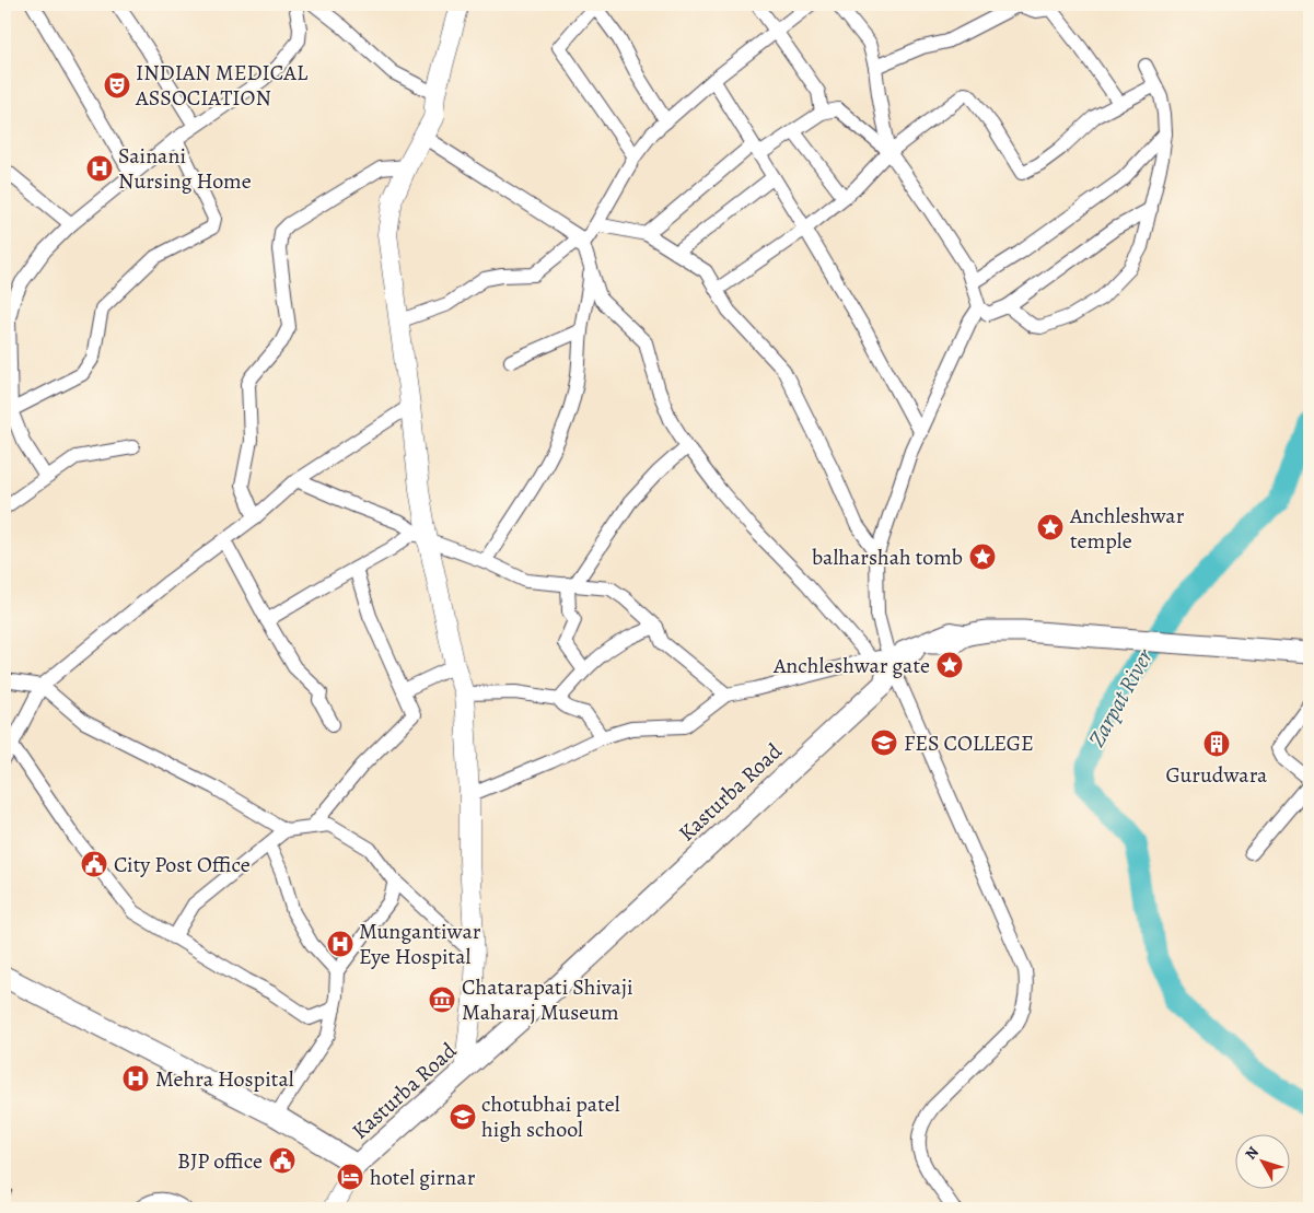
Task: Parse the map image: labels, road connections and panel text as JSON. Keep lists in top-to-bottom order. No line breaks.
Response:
{"streets":{"main road":["Kasturba Road"]},"water":["Zarpat River"],"places":{"theatre":["INDIAN MEDICAL ASSOCIATION"],"hospital":["Sainani Nursing Home","Mungantiwar Eye Hospital","Mehra Hospital"],"place":["Anchleshwar temple","balharshah tomb","Anchleshwar gate"],"school or university":["FES COLLEGE","chotubhai patel high school"],"building":["Gurudwara"],"public building":["City Post Office","BJP office"],"museum":["Chatarapati Shivaji Maharaj Museum"],"hotel":["hotel girnar"]},"north":"top left"}
